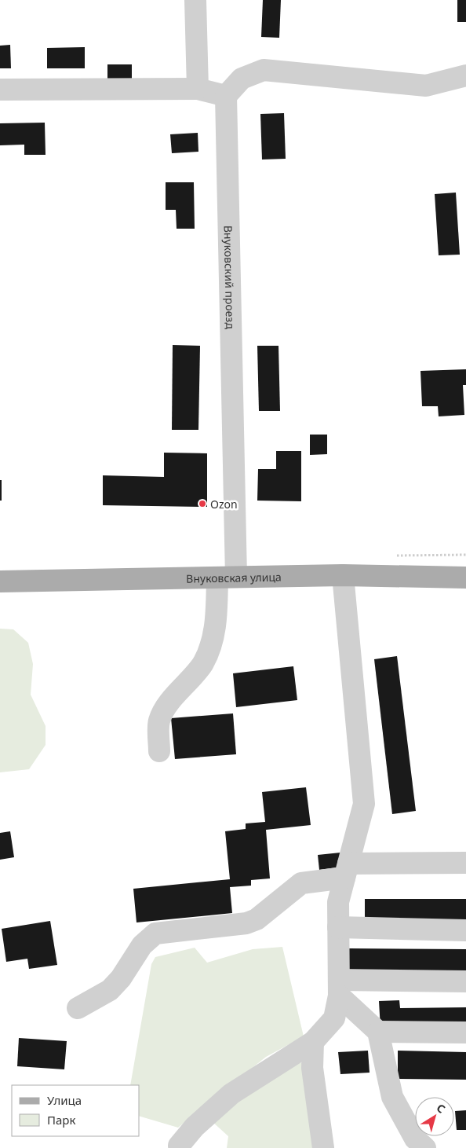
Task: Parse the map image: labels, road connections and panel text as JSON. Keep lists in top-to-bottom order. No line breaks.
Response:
{"streets":{"main road":["Внуковская улица"],"street":["Внуковский проезд"]},"crossings":[["Внуковский проезд","Внуковская улица"]],"places":["Ozon"],"legend":["Улица","Парк"],"north":"top right"}
